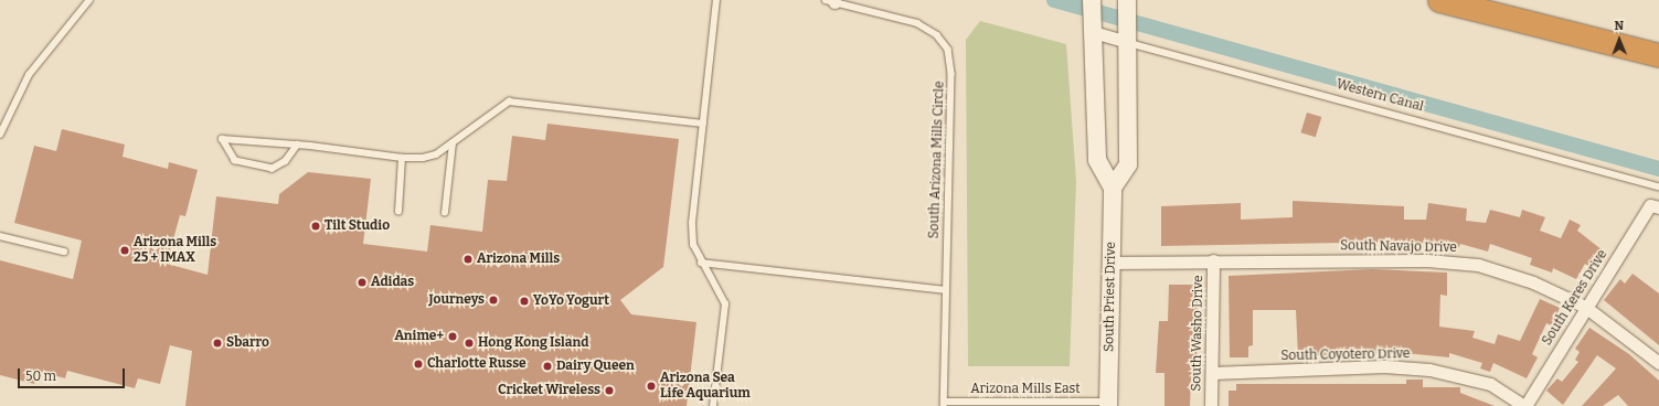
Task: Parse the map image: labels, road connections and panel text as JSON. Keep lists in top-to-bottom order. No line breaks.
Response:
{"streets":{"main road":["South Priest Drive"],"street":["Western Canal","South Navajo Drive","South Keres Drive","South Washo Drive","South Coyotero Drive"],"lane":["South Arizona Mills Circle","Arizona Mills East"]},"crossings":[["South Arizona Mills Circle","Arizona Mills East"],["South Navajo Drive","South Priest Drive"],["South Navajo Drive","South Keres Drive"],["South Navajo Drive","South Washo Drive"],["South Priest Drive","Arizona Mills East"],["South Keres Drive","South Coyotero Drive"],["South Washo Drive","South Coyotero Drive"]],"places":["Tilt Studio","Arizona Mills 25 + IMAX","Arizona Mills","Adidas","Journeys","YoYo Yogurt","Anime+","Sbarro","Hong Kong Island","Charlotte Russe","Dairy Queen","Arizona Sea Life Aquarium","Cricket Wireless"],"scale_bar":"50 m","north":"top"}
